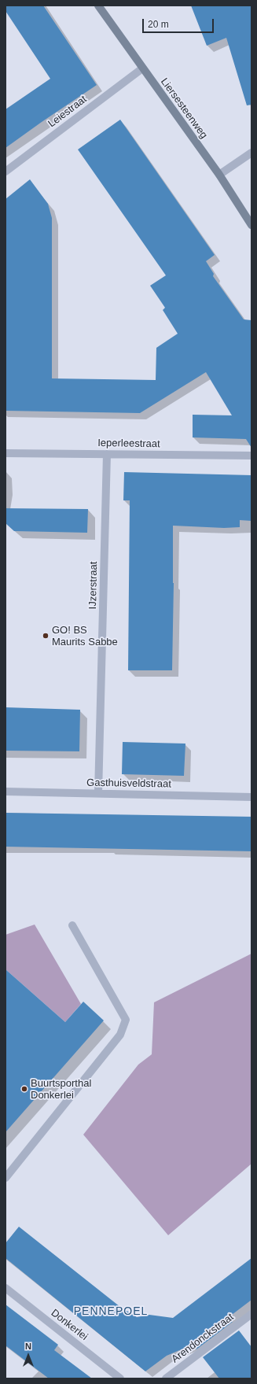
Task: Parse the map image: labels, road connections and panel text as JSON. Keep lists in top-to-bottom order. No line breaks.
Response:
{"streets":{"main road":["Liersesteenweg"],"street":["Leiestraat","Ieperleestraat","IJzerstraat","Gasthuisveldstraat","Donkerlei","Arendonckstraat"]},"crossings":[["Liersesteenweg","Leiestraat"],["Ieperleestraat","IJzerstraat"],["IJzerstraat","Gasthuisveldstraat"]],"districts":["PENNEPOEL"],"places":["GO! BS Maurits Sabbe","Buurtsporthal Donkerlei"],"scale_bar":"20 m","north":"top"}
